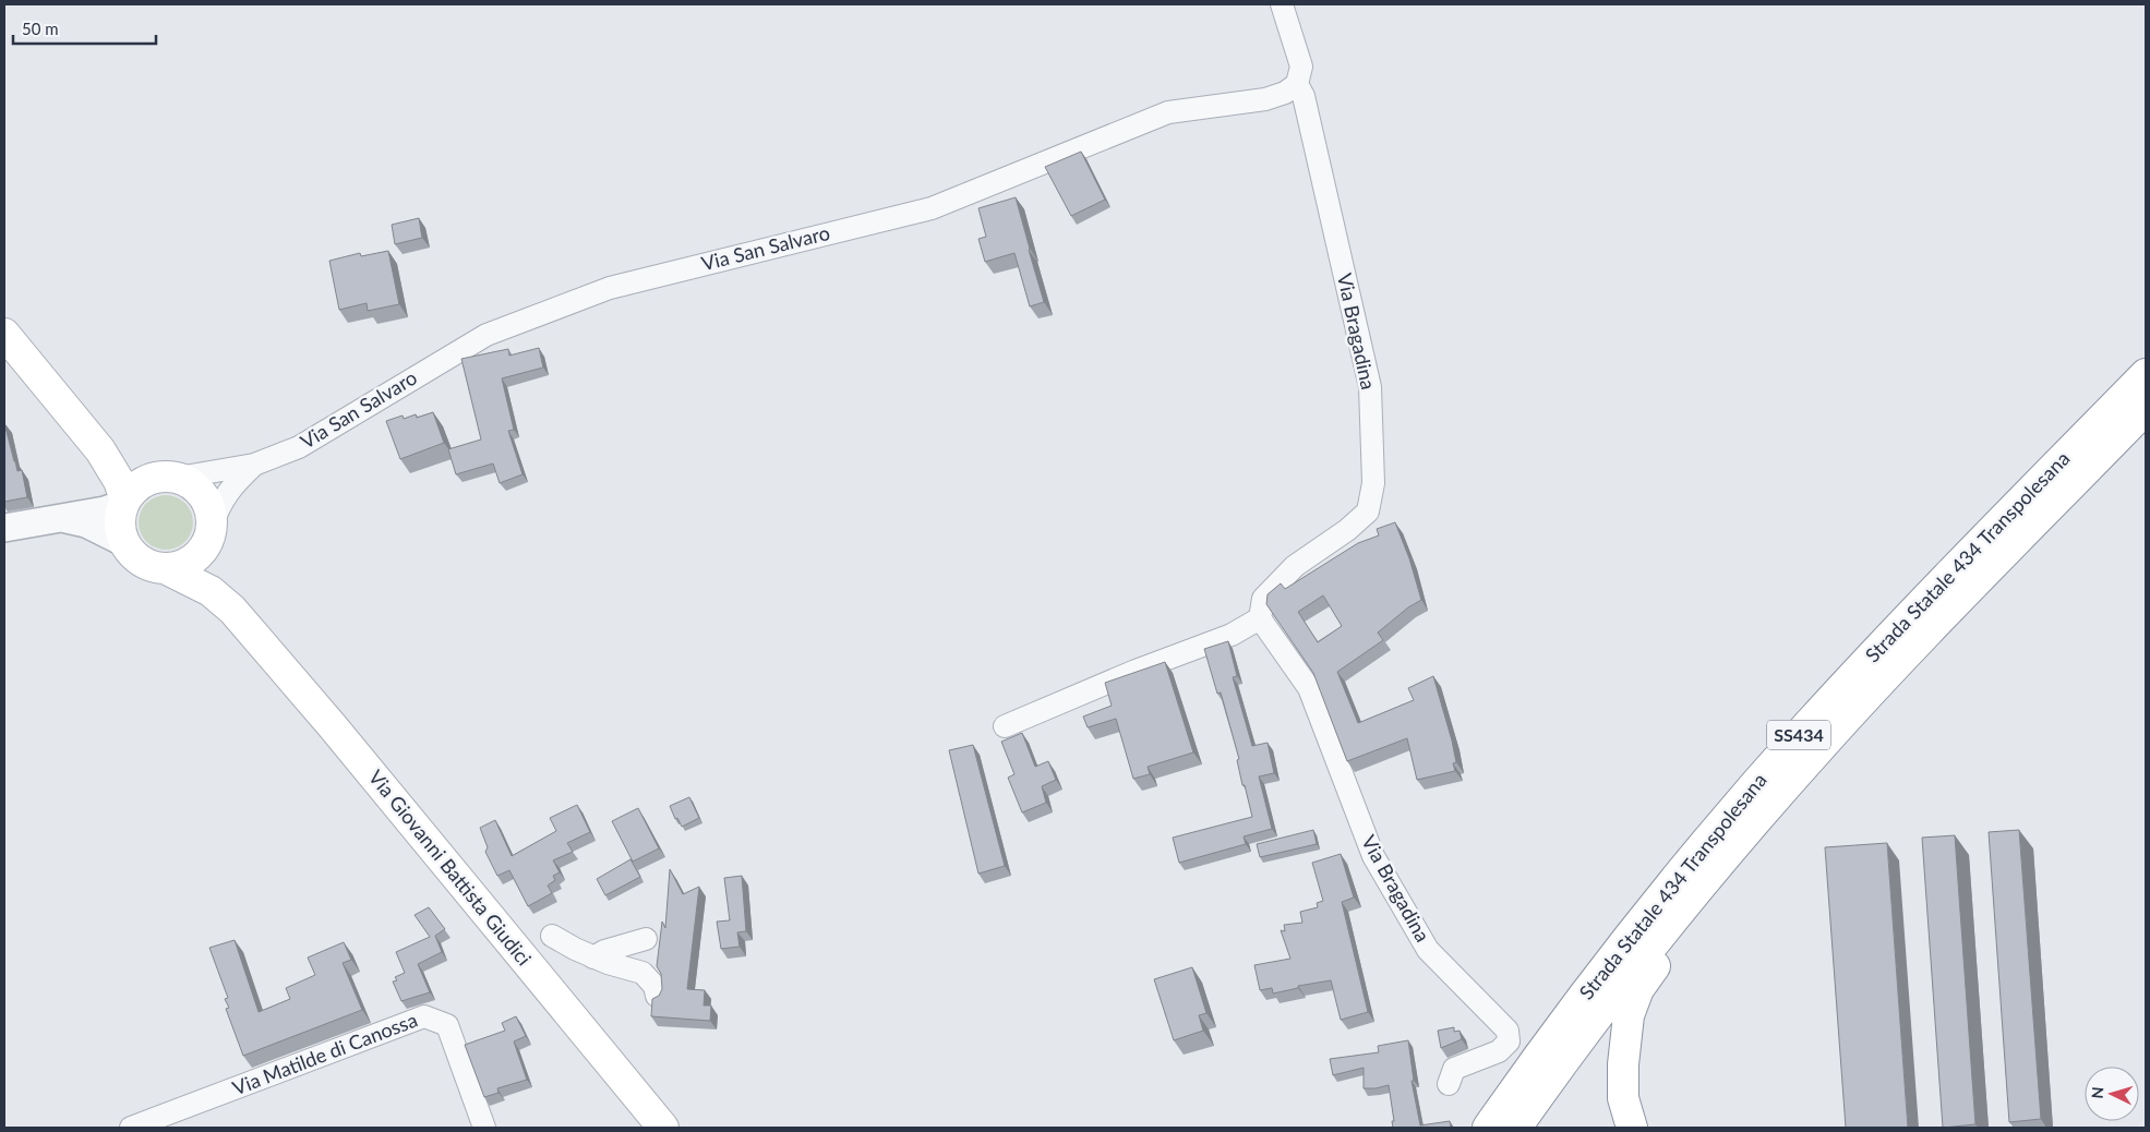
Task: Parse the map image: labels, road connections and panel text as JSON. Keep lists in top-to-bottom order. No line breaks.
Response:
{"streets":{"main road":["Strada Statale 434 Transpolesana","SS434","Via Giovanni Battista Giudici"],"street":["Via San Salvaro","Via Bragadina","Via Matilde di Canossa"]},"crossings":[["Via San Salvaro","Via Bragadina"],["Via San Salvaro","Via Giovanni Battista Giudici"]],"scale_bar":"50 m","north":"left"}
